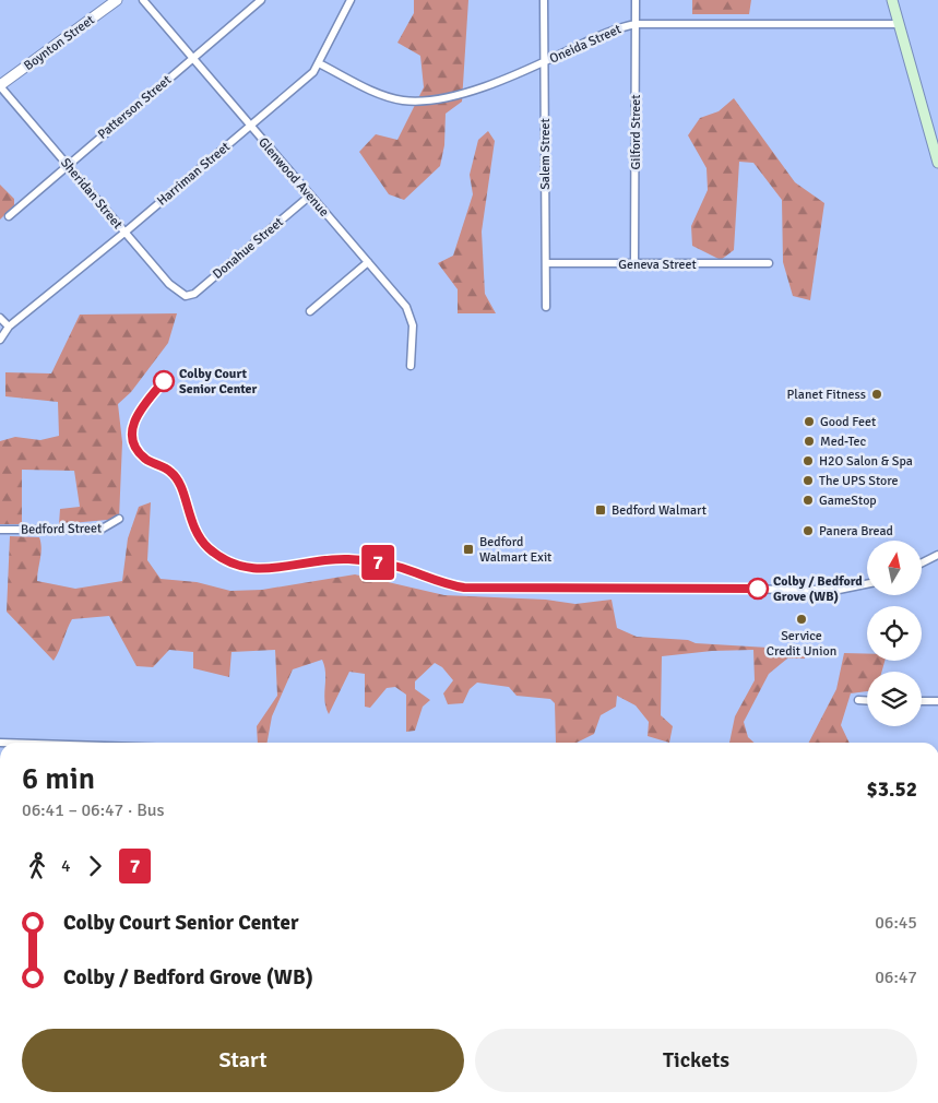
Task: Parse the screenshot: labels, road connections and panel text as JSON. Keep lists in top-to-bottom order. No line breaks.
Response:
{"streets":{"street":["Boynton Street","Oneida Street","Patterson Street","Gilford Street","Salem Street","Harriman Street","Glenwood Avenue","Sheridan Street","Donahue Street","Geneva Street","Bedford Street"]},"crossings":[["Boynton Street","Sheridan Street"],["Oneida Street","Gilford Street"],["Oneida Street","Salem Street"],["Oneida Street","Harriman Street"],["Patterson Street","Glenwood Avenue"],["Patterson Street","Sheridan Street"],["Gilford Street","Geneva Street"],["Salem Street","Geneva Street"],["Harriman Street","Glenwood Avenue"],["Harriman Street","Sheridan Street"],["Glenwood Avenue","Donahue Street"],["Sheridan Street","Donahue Street"]],"places":{"other":["Colby Court Senior Center","Planet Fitness","Good Feet","Med-Tec","H2O Salon & Spa","The UPS Store","GameStop","Panera Bread","Colby / Bedford Grove (WB)","Service Credit Union"],"transit":["Bedford Walmart","Bedford Walmart Exit"]},"lines":["bus line 7"],"north":"top","page":{"on_map":"7","heading":["6 min","06:41 – 06:47 · Bus","$3.52"],"legs":["4","7"],"list":[{"name":"Colby Court Senior Center","value":"06:45"},{"name":"Colby / Bedford Grove (WB)","value":"06:47"}],"buttons":["Start","Tickets"]}}
